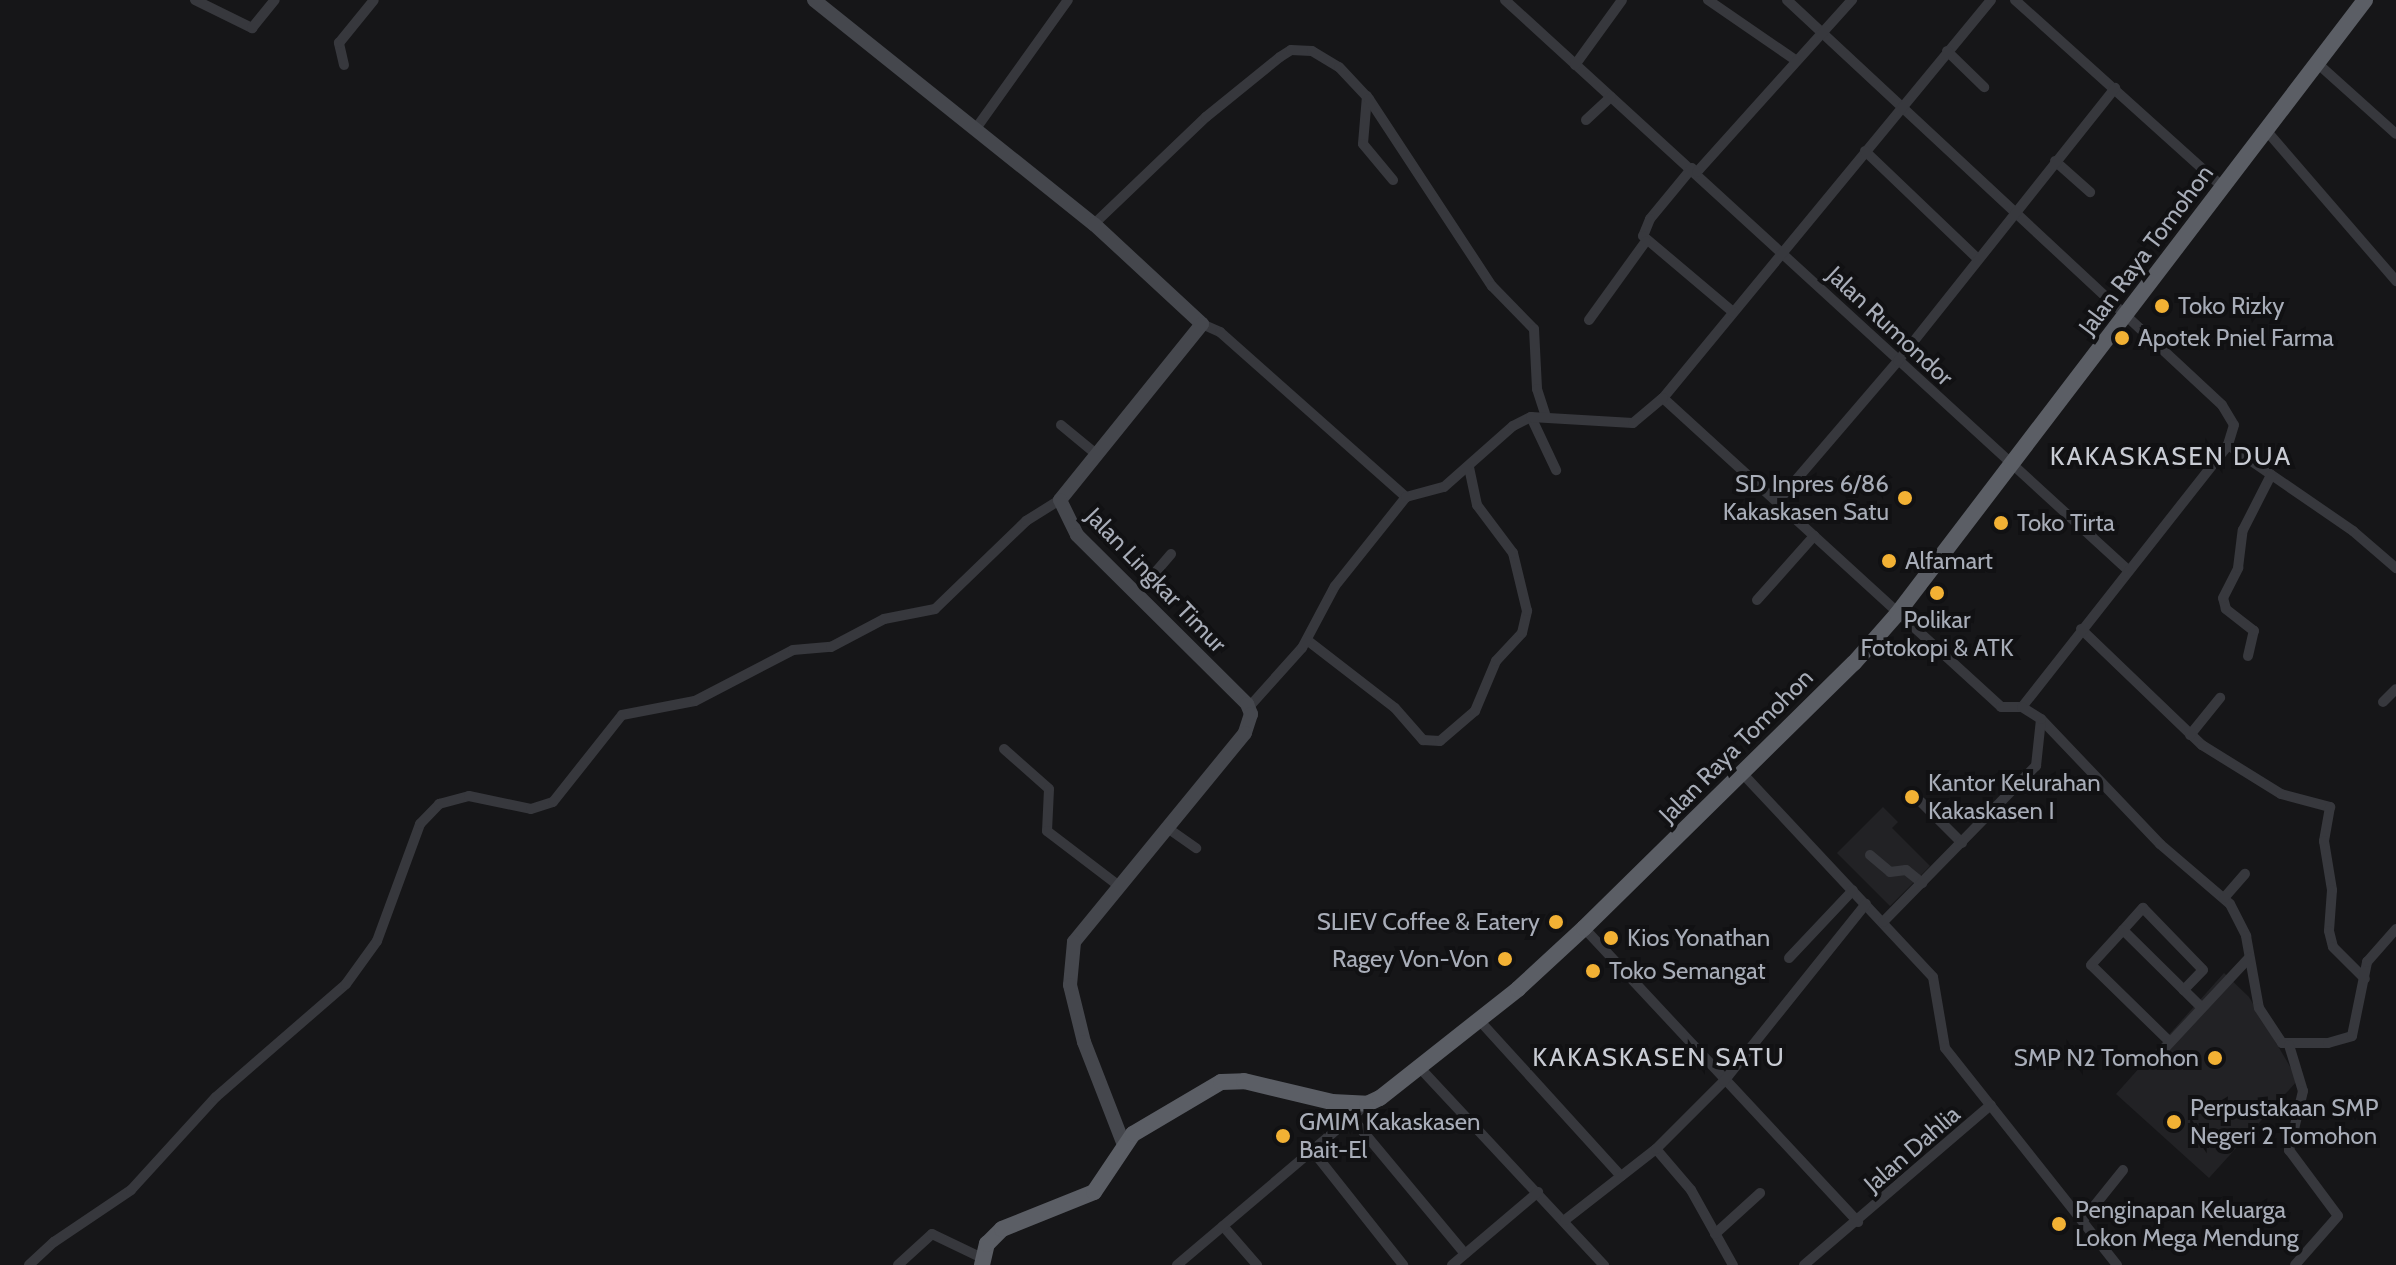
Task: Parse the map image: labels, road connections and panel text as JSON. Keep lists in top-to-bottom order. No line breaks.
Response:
{"streets":{"highway":["Jalan Raya Tomohon"],"main road":["Jalan Lingkar Timur"],"street":["Jalan Rumondor","Jalan Dahlia"]},"crossings":[["Jalan Raya Tomohon","Jalan Rumondor"]],"districts":["KAKASKASEN DUA","KAKASKASEN SATU"],"places":["Toko Rizky","Apotek Pniel Farma","SD Inpres 6/86 Kakaskasen Satu","Toko Tirta","Alfamart","Polikar Fotokopi & ATK","Kantor Kelurahan Kakaskasen I","SLIEV Coffee & Eatery","Kios Yonathan","Ragey Von-Von","Toko Semangat","SMP N2 Tomohon","Perpustakaan SMP Negeri 2 Tomohon","GMIM Kakaskasen Bait-El","Penginapan Keluarga Lokon Mega Mendung"]}
